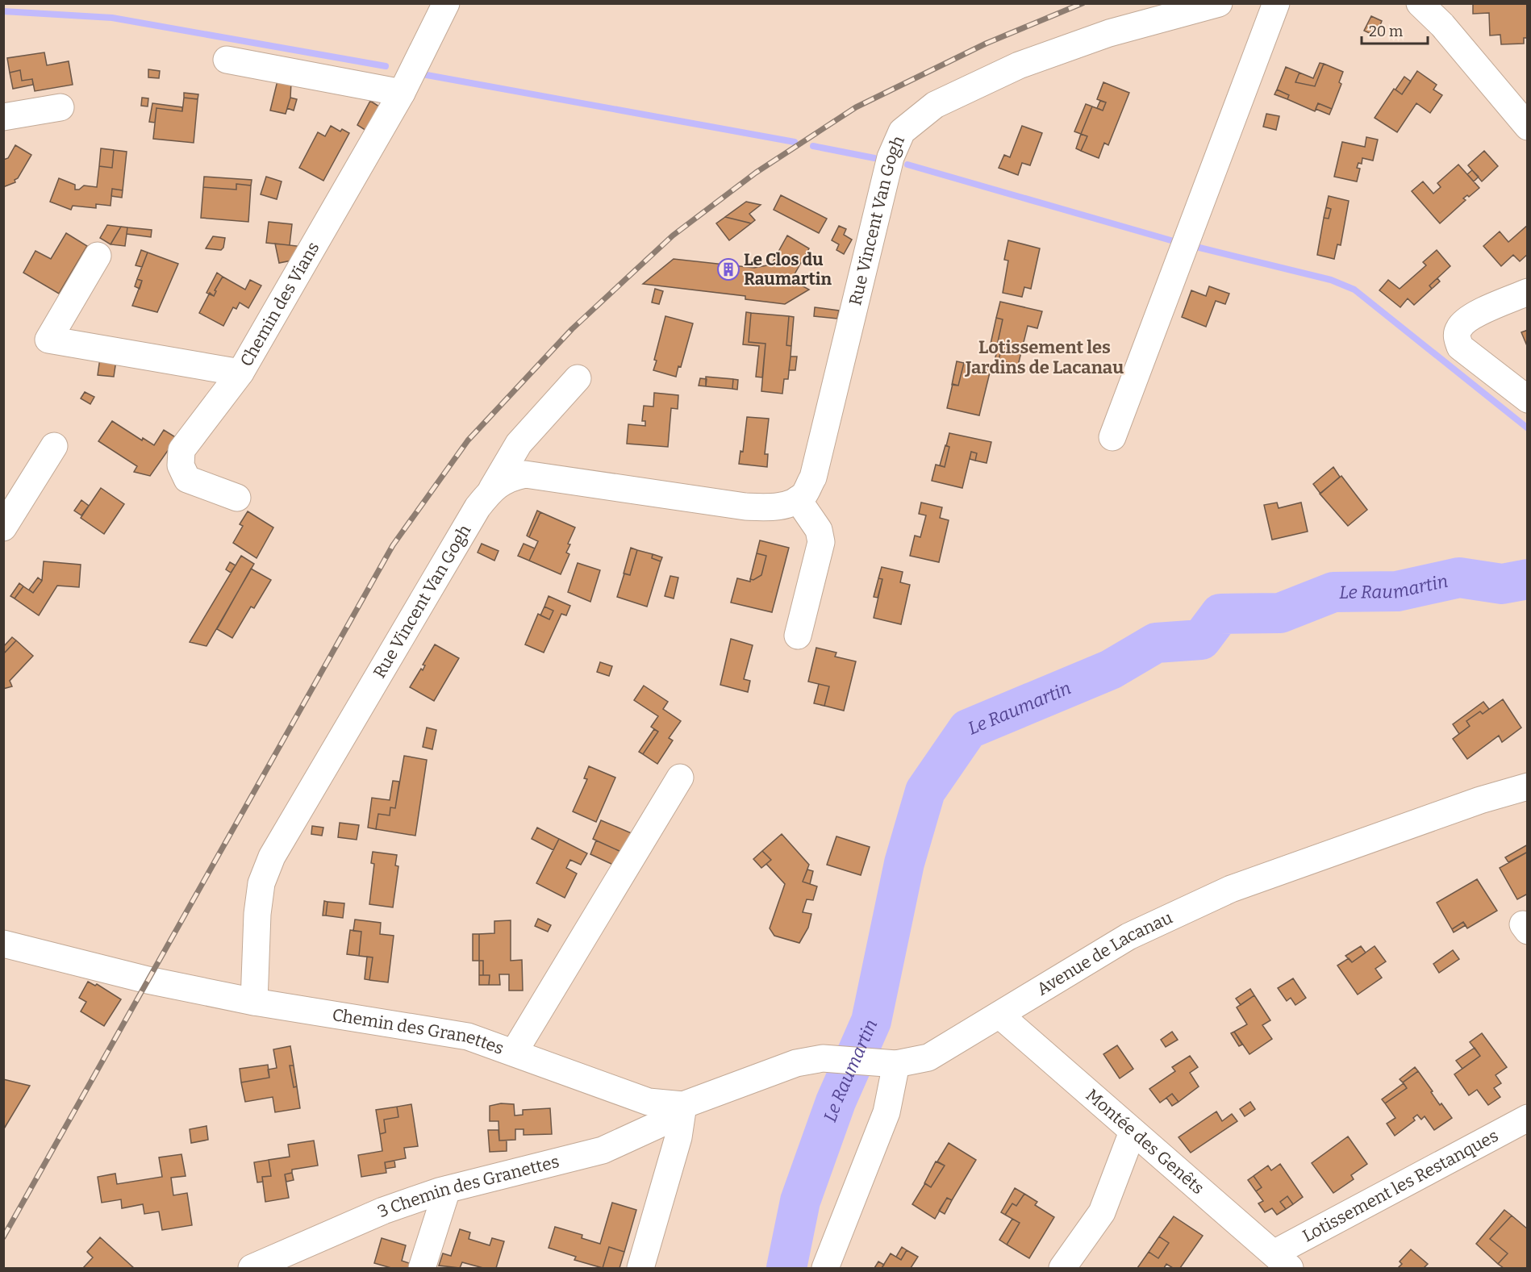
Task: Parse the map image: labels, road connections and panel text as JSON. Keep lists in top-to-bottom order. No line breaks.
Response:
{"streets":{"street":["Rue Vincent Van Gogh","Chemin des Vians","Avenue de Lacanau","Chemin des Granettes","Montée des Genêts","Lotissement les Restanques","3 Chemin des Granettes"]},"crossings":[["Rue Vincent Van Gogh","Chemin des Granettes"],["Avenue de Lacanau","Chemin des Granettes"],["Avenue de Lacanau","Montée des Genêts"],["Chemin des Granettes","3 Chemin des Granettes"],["Montée des Genêts","Lotissement les Restanques"]],"districts":["Lotissement les Jardins de Lacanau"],"water":["Le Raumartin"],"places":{"building":["Le Clos du Raumartin"]},"scale_bar":"20 m"}
